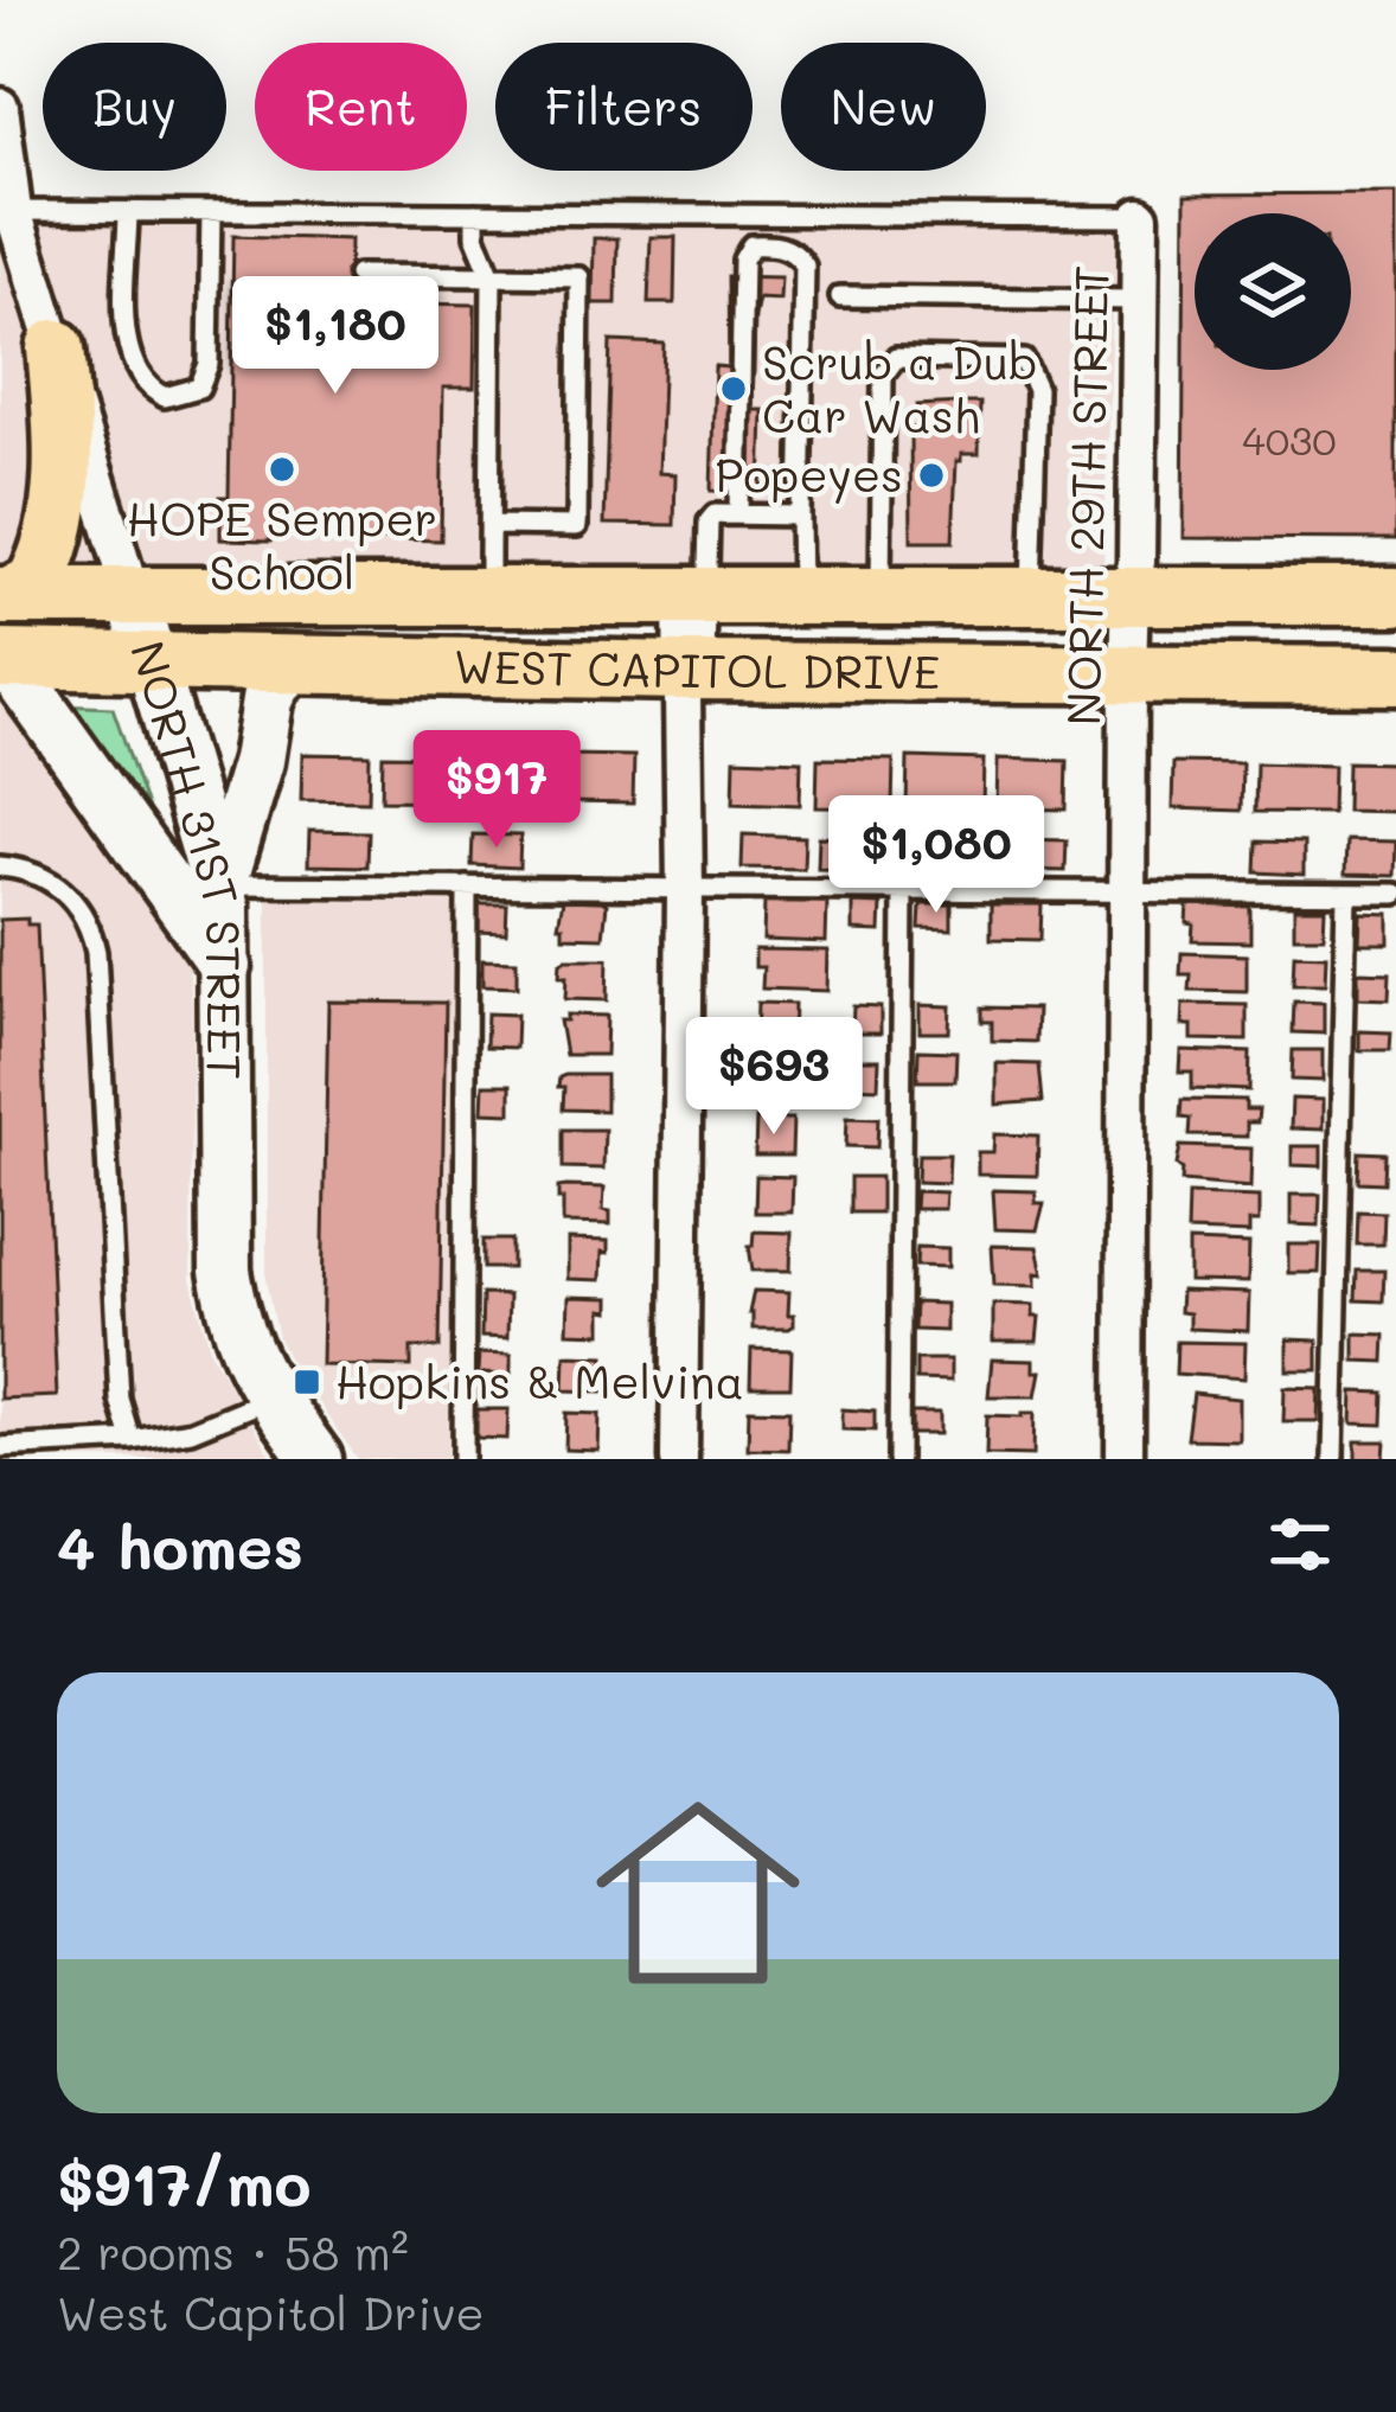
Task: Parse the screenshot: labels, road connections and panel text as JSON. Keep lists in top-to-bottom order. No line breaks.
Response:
{"streets":{"main road":["WEST CAPITOL DRIVE","NORTH 31ST STREET"],"street":["NORTH 29TH STREET"]},"crossings":[["NORTH 29TH STREET","WEST CAPITOL DRIVE"],["WEST CAPITOL DRIVE","NORTH 31ST STREET"]],"places":{"other":["Scrub a Dub Car Wash","HOPE Semper School","Popeyes"],"transit":["Hopkins & Melvina"]},"house_numbers":["4030"],"page":{"chip":["Buy","Rent","Filters","New"],"price":["$1,180","$917","$1,080","$693"],"heading":"4 homes","list":[{"name":"$917/mo","note":"2 rooms · 58 m² · West Capitol Drive"}]}}
